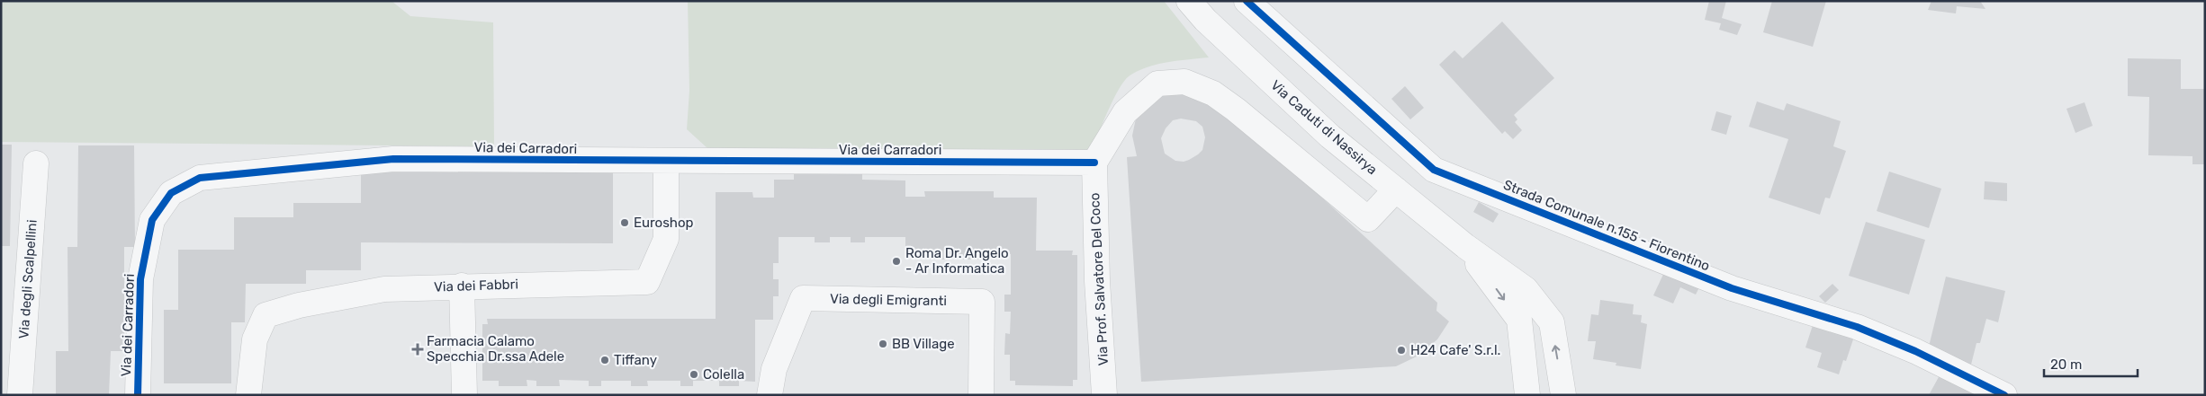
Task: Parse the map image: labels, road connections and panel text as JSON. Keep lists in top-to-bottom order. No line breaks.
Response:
{"streets":{"street":["Via Caduti di Nassirya","Via dei Carradori","Strada Comunale n.155 - Fiorentino","Via degli Scalpellini","Via Prof. Salvatore Del Coco","Via dei Fabbri","Via degli Emigranti"]},"crossings":[["Via dei Carradori","Via Prof. Salvatore Del Coco"],["Via dei Carradori","Via dei Fabbri"]],"places":{"other":["Euroshop","Roma Dr. Angelo - Ar Informatica","BB Village","H24 Cafe' S.r.l.","Tiffany","Colella"],"health":["Farmacia Calamo Specchia Dr.ssa Adele"]},"scale_bar":"20 m"}
